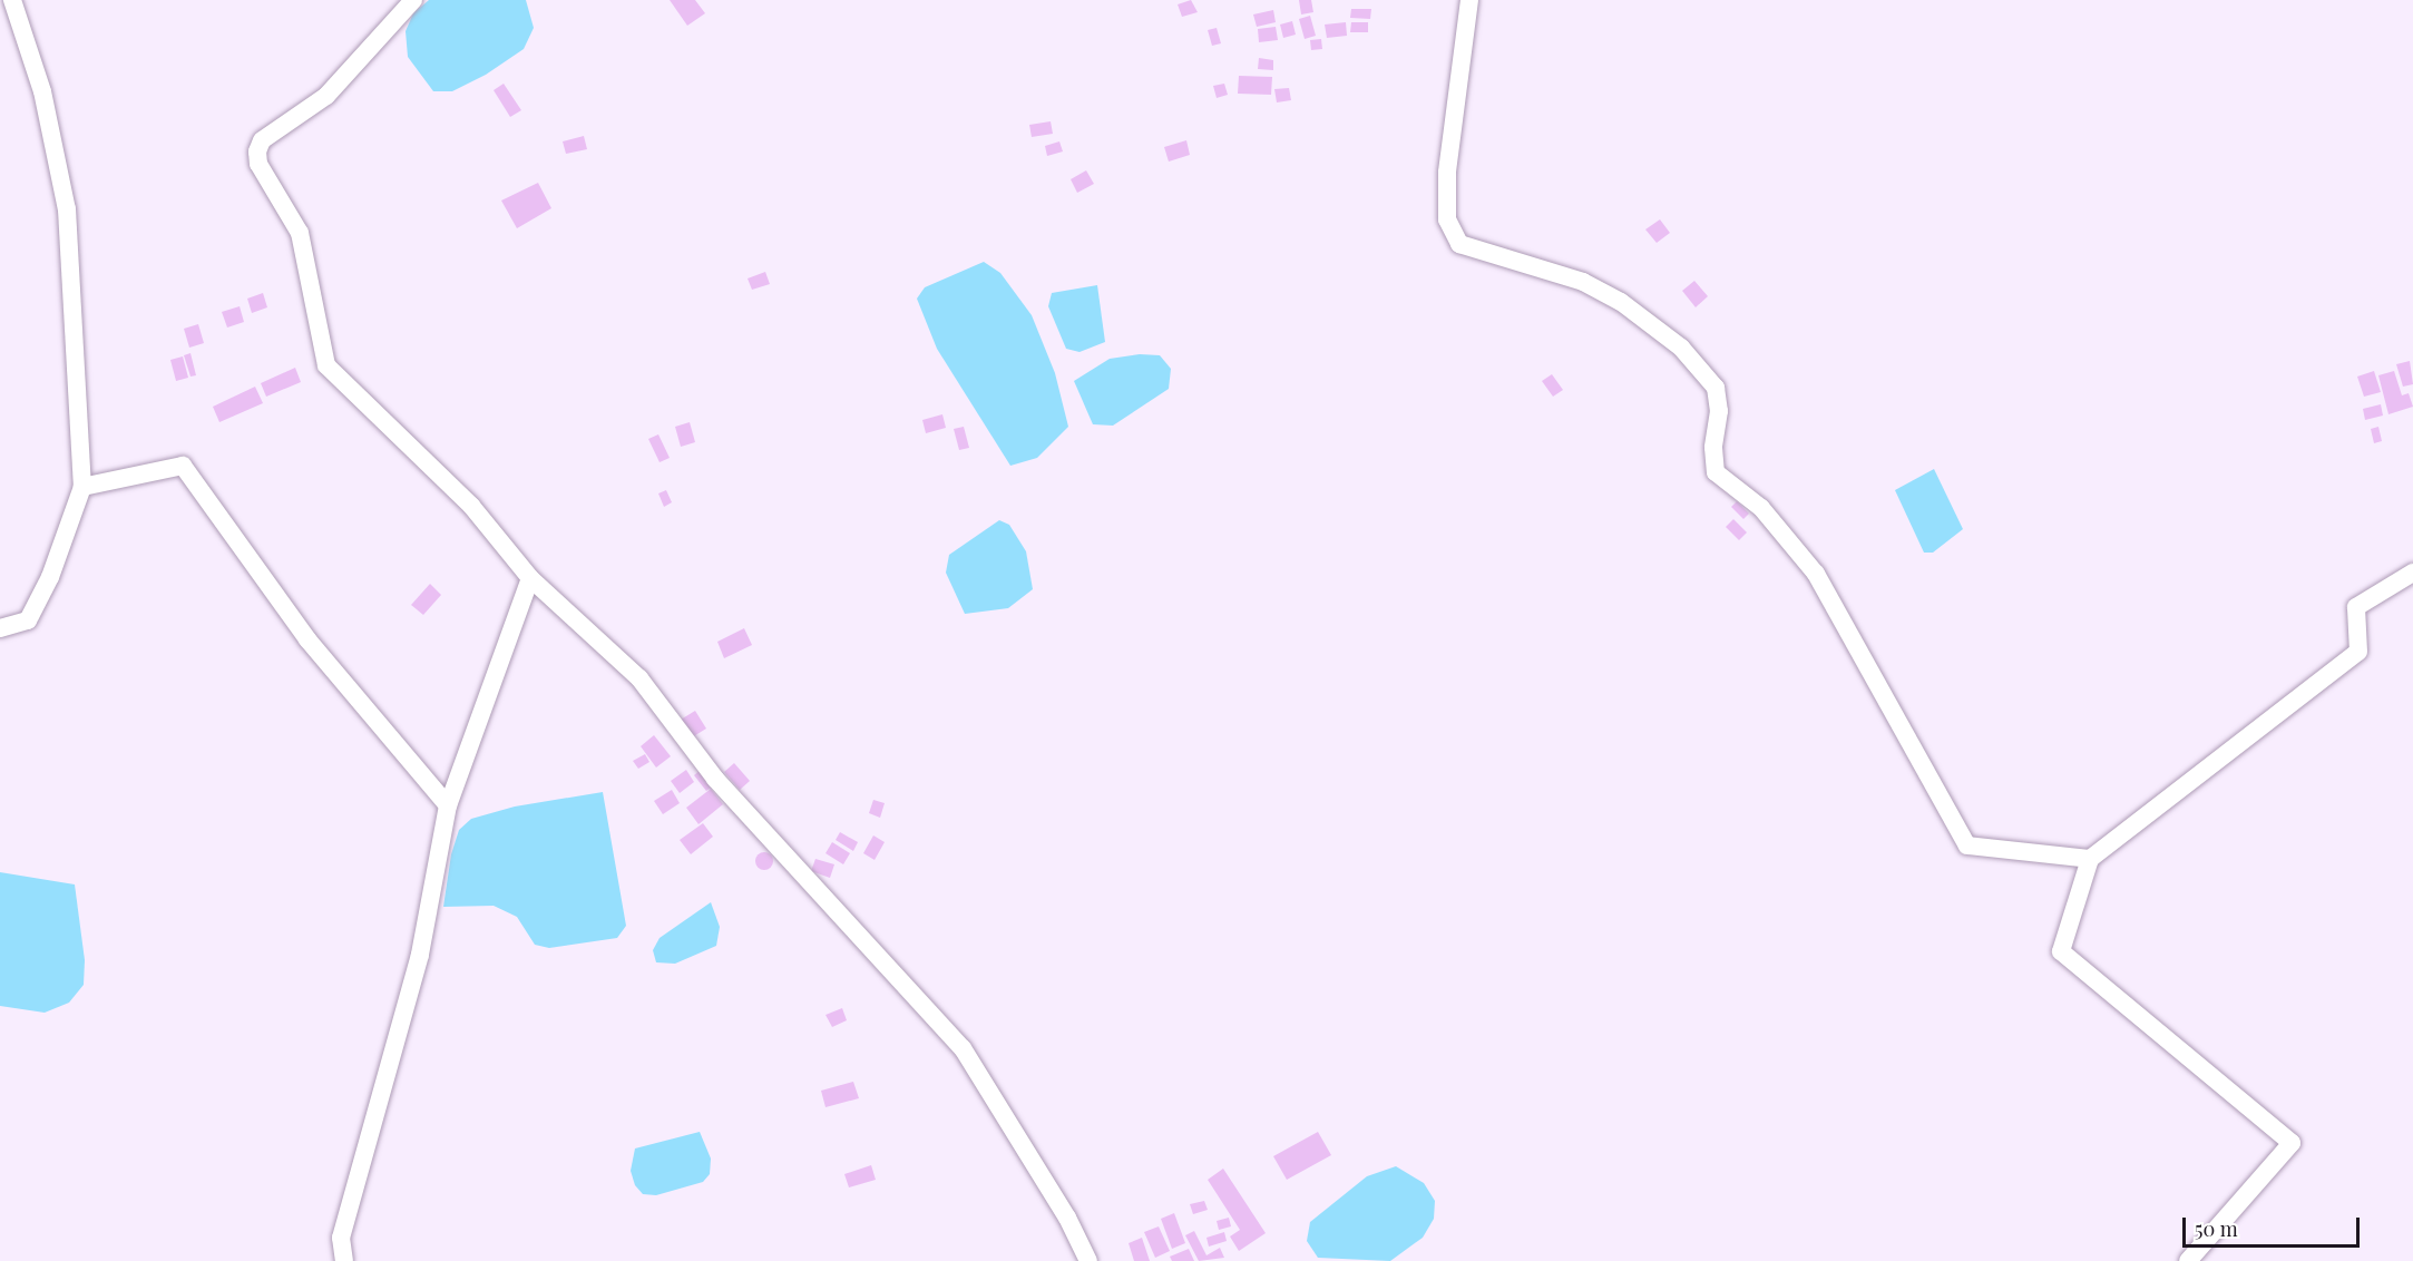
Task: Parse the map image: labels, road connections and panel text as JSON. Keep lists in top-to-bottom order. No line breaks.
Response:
{"scale_bar":"50 m"}
